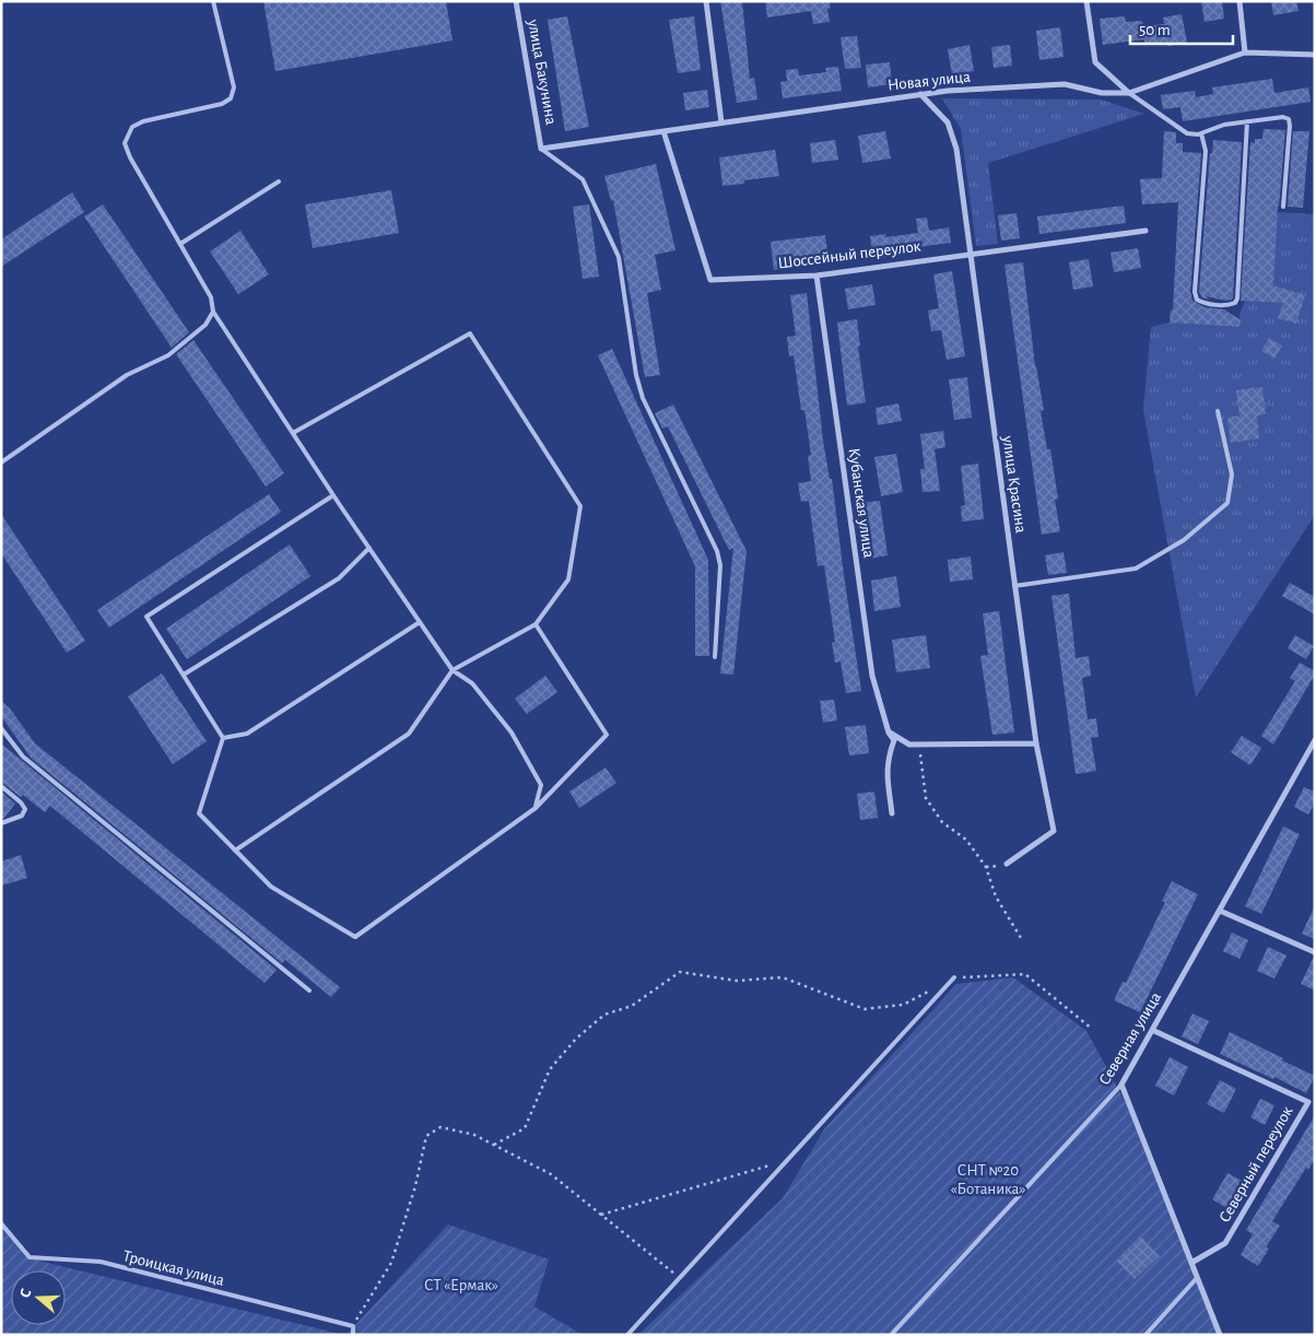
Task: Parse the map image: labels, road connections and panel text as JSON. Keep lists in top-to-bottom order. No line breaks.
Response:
{"streets":{"street":["улица Бакунина","Новая улица","Шоссейный переулок","улица Красина","Кубанская улица","Северная улица","Северный переулок"],"lane":["Троицкая улица"]},"crossings":[["улица Бакунина","Новая улица"],["Новая улица","Шоссейный переулок"],["Новая улица","улица Красина"],["Шоссейный переулок","улица Красина"],["Шоссейный переулок","Кубанская улица"],["Северная улица","Северный переулок"]],"parks":["СНТ №20 «Ботаника»","СТ «Ермак»"],"scale_bar":"50 m","north":"left"}
